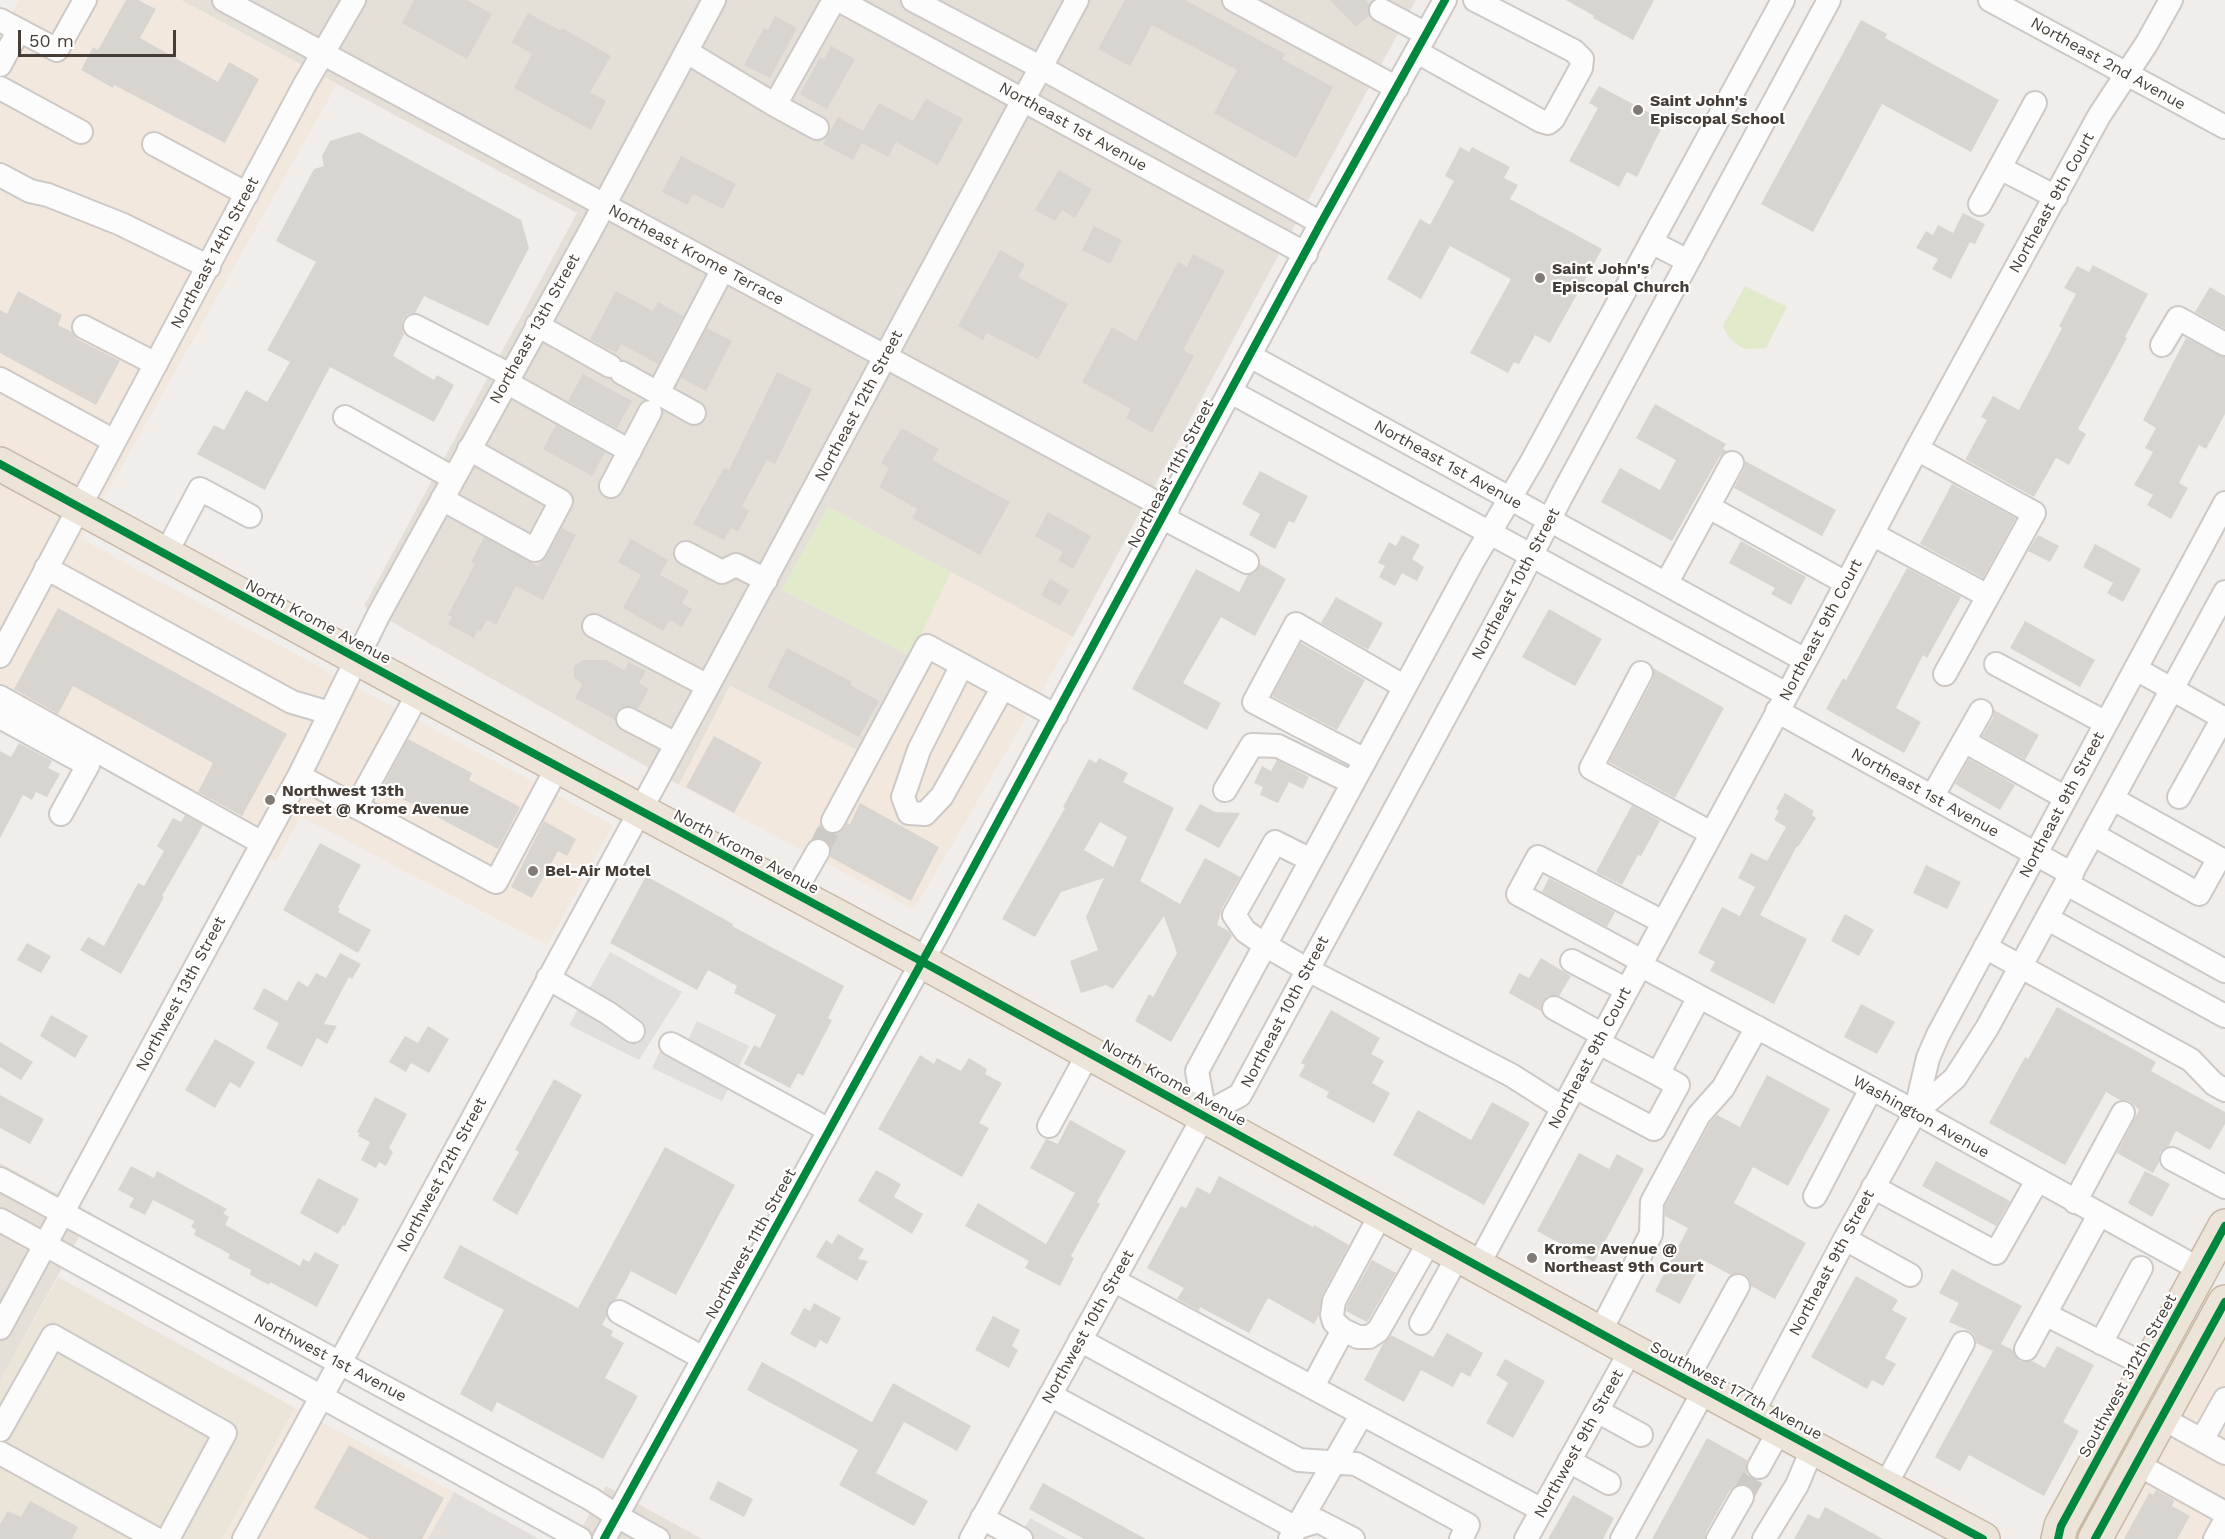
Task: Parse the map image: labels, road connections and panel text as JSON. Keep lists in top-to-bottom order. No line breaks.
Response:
{"streets":{"highway":["North Krome Avenue","Southwest 312th Street","Southwest 177th Avenue"],"street":["Northeast 2nd Avenue","Northeast 1st Avenue","Northeast 9th Court","Northeast 14th Street","Northeast Krome Terrace","Northeast 13th Street","Northeast 12th Street","Northeast 11th Street","Northeast 10th Street","Northeast 9th Street","Northwest 13th Street","Washington Avenue","Northwest 12th Street","Northwest 11th Street","Northwest 10th Street","Northwest 1st Avenue","Northwest 9th Street"]},"crossings":[["Northeast 2nd Avenue","Northeast 9th Court"],["Northeast 1st Avenue","Northeast 9th Court"],["Northeast 1st Avenue","Northeast 12th Street"],["Northeast 1st Avenue","Northeast 11th Street"],["Northeast 1st Avenue","Northeast 10th Street"],["Northeast 1st Avenue","Northeast 9th Street"],["Northeast 9th Court","North Krome Avenue"],["Northeast 9th Court","Washington Avenue"],["Northeast 9th Court","Southwest 177th Avenue"],["Northeast 14th Street","Northeast Krome Terrace"],["Northeast 14th Street","North Krome Avenue"],["Northeast Krome Terrace","Northeast 13th Street"],["Northeast Krome Terrace","Northeast 12th Street"],["Northeast Krome Terrace","Northeast 11th Street"],["Northeast 13th Street","North Krome Avenue"],["Northeast 13th Street","Northwest 13th Street"],["Northeast 12th Street","North Krome Avenue"],["Northeast 12th Street","Northwest 12th Street"],["Northeast 11th Street","North Krome Avenue"],["Northeast 11th Street","Northwest 11th Street"],["Northeast 10th Street","North Krome Avenue"],["Northeast 10th Street","Northwest 10th Street"],["North Krome Avenue","Northwest 13th Street"],["North Krome Avenue","Northwest 12th Street"],["North Krome Avenue","Northwest 11th Street"],["North Krome Avenue","Northwest 10th Street"],["North Krome Avenue","Southwest 177th Avenue"],["Northeast 9th Street","Washington Avenue"],["Northeast 9th Street","Southwest 177th Avenue"],["Northwest 13th Street","Northwest 1st Avenue"],["Washington Avenue","Southwest 312th Street"],["Northwest 12th Street","Northwest 1st Avenue"],["Northwest 11th Street","Northwest 1st Avenue"],["Southwest 177th Avenue","Northwest 9th Street"]],"places":["Saint John's Episcopal School","Saint John's Episcopal Church","Northwest 13th Street @ Krome Avenue","Bel-Air Motel","Krome Avenue @ Northeast 9th Court"],"scale_bar":"50 m"}
